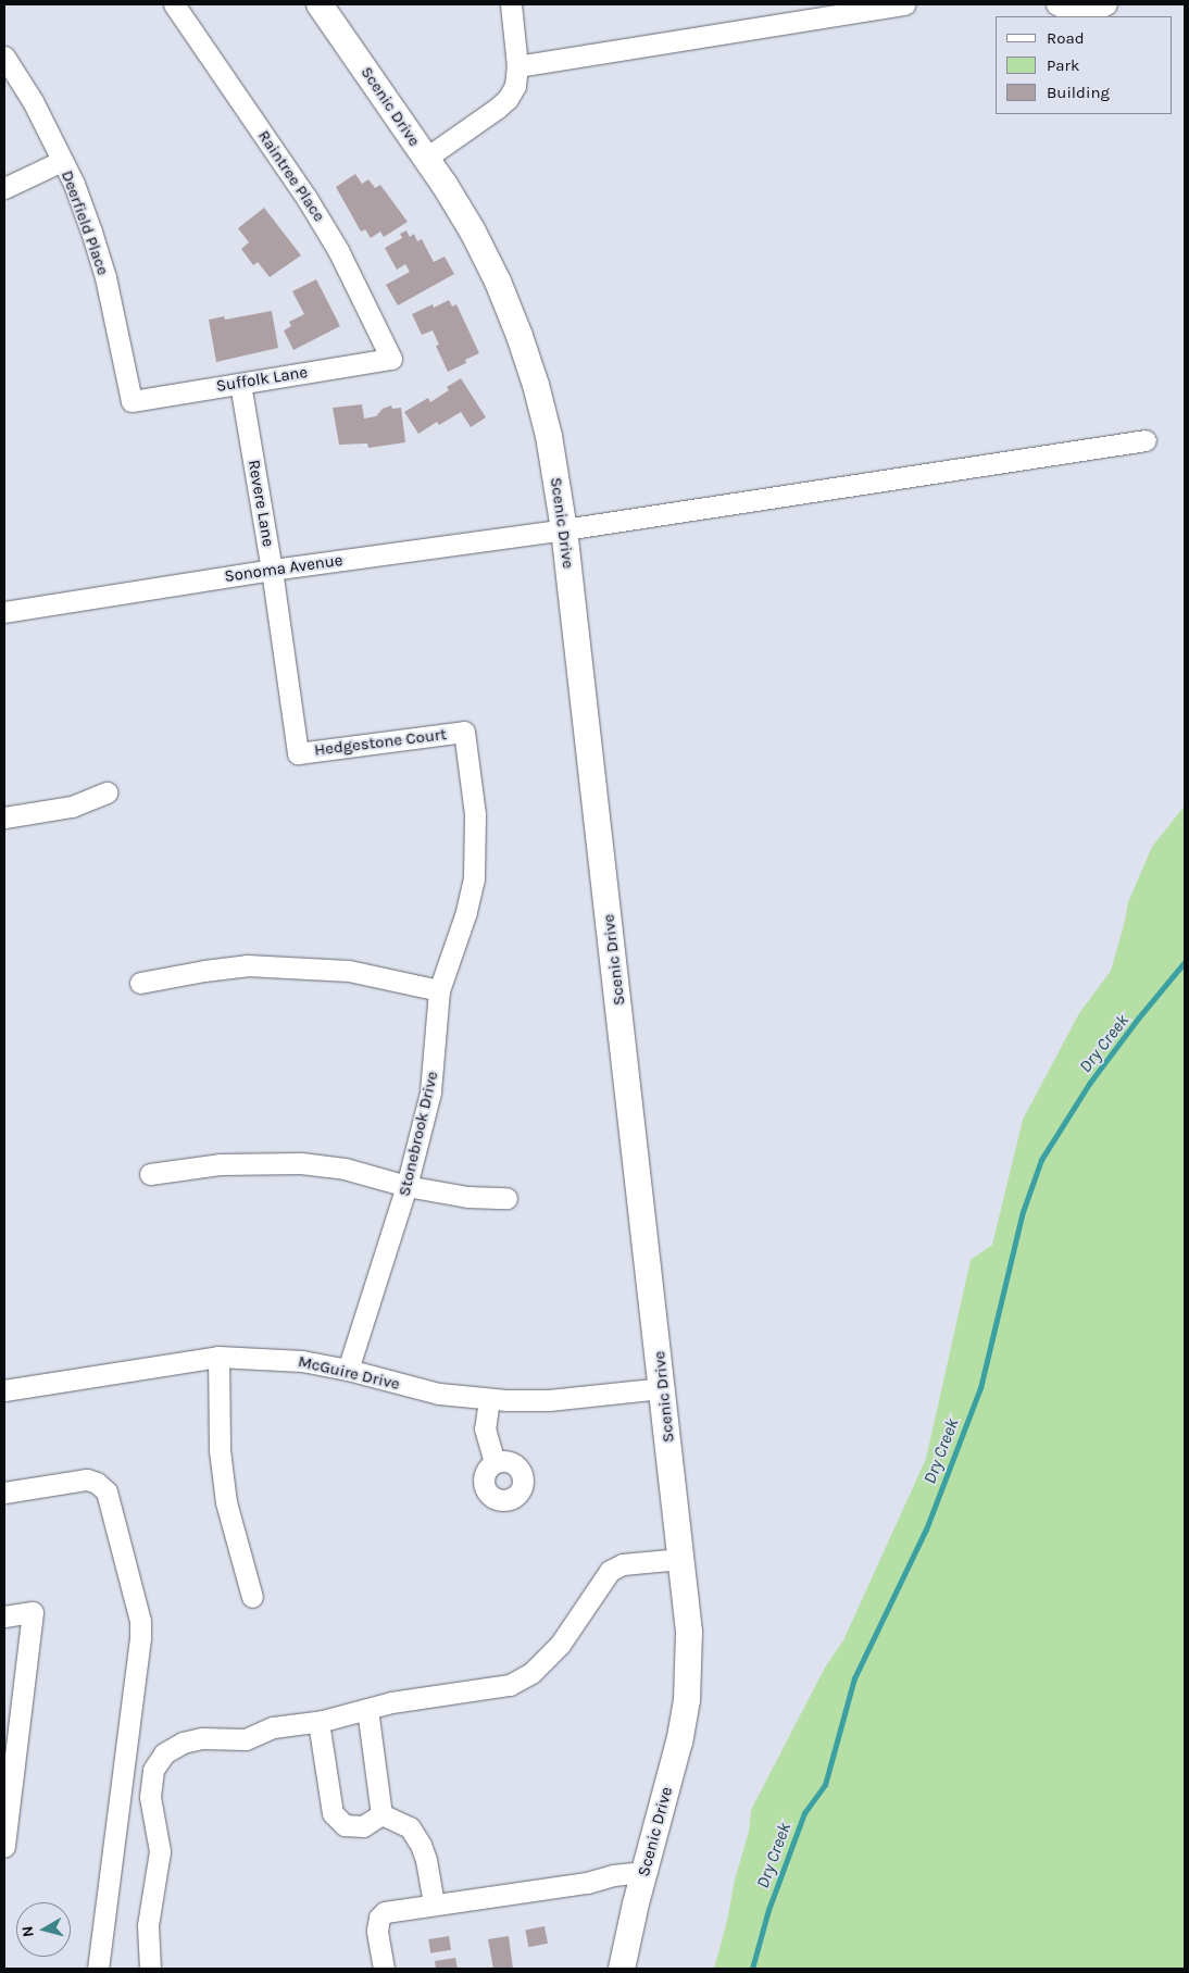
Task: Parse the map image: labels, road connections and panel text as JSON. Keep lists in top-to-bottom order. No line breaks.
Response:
{"streets":{"main road":["Scenic Drive"],"street":["Raintree Place","Deerfield Place","Suffolk Lane","Revere Lane","Sonoma Avenue","Hedgestone Court","Stonebrook Drive","McGuire Drive"]},"crossings":[["Scenic Drive","Sonoma Avenue"],["Scenic Drive","McGuire Drive"],["Raintree Place","Suffolk Lane"],["Deerfield Place","Suffolk Lane"],["Suffolk Lane","Revere Lane"],["Revere Lane","Sonoma Avenue"],["Revere Lane","Hedgestone Court"],["Hedgestone Court","Stonebrook Drive"],["Stonebrook Drive","McGuire Drive"]],"water":["Dry Creek"],"legend":["Road","Park","Building"],"north":"left"}
